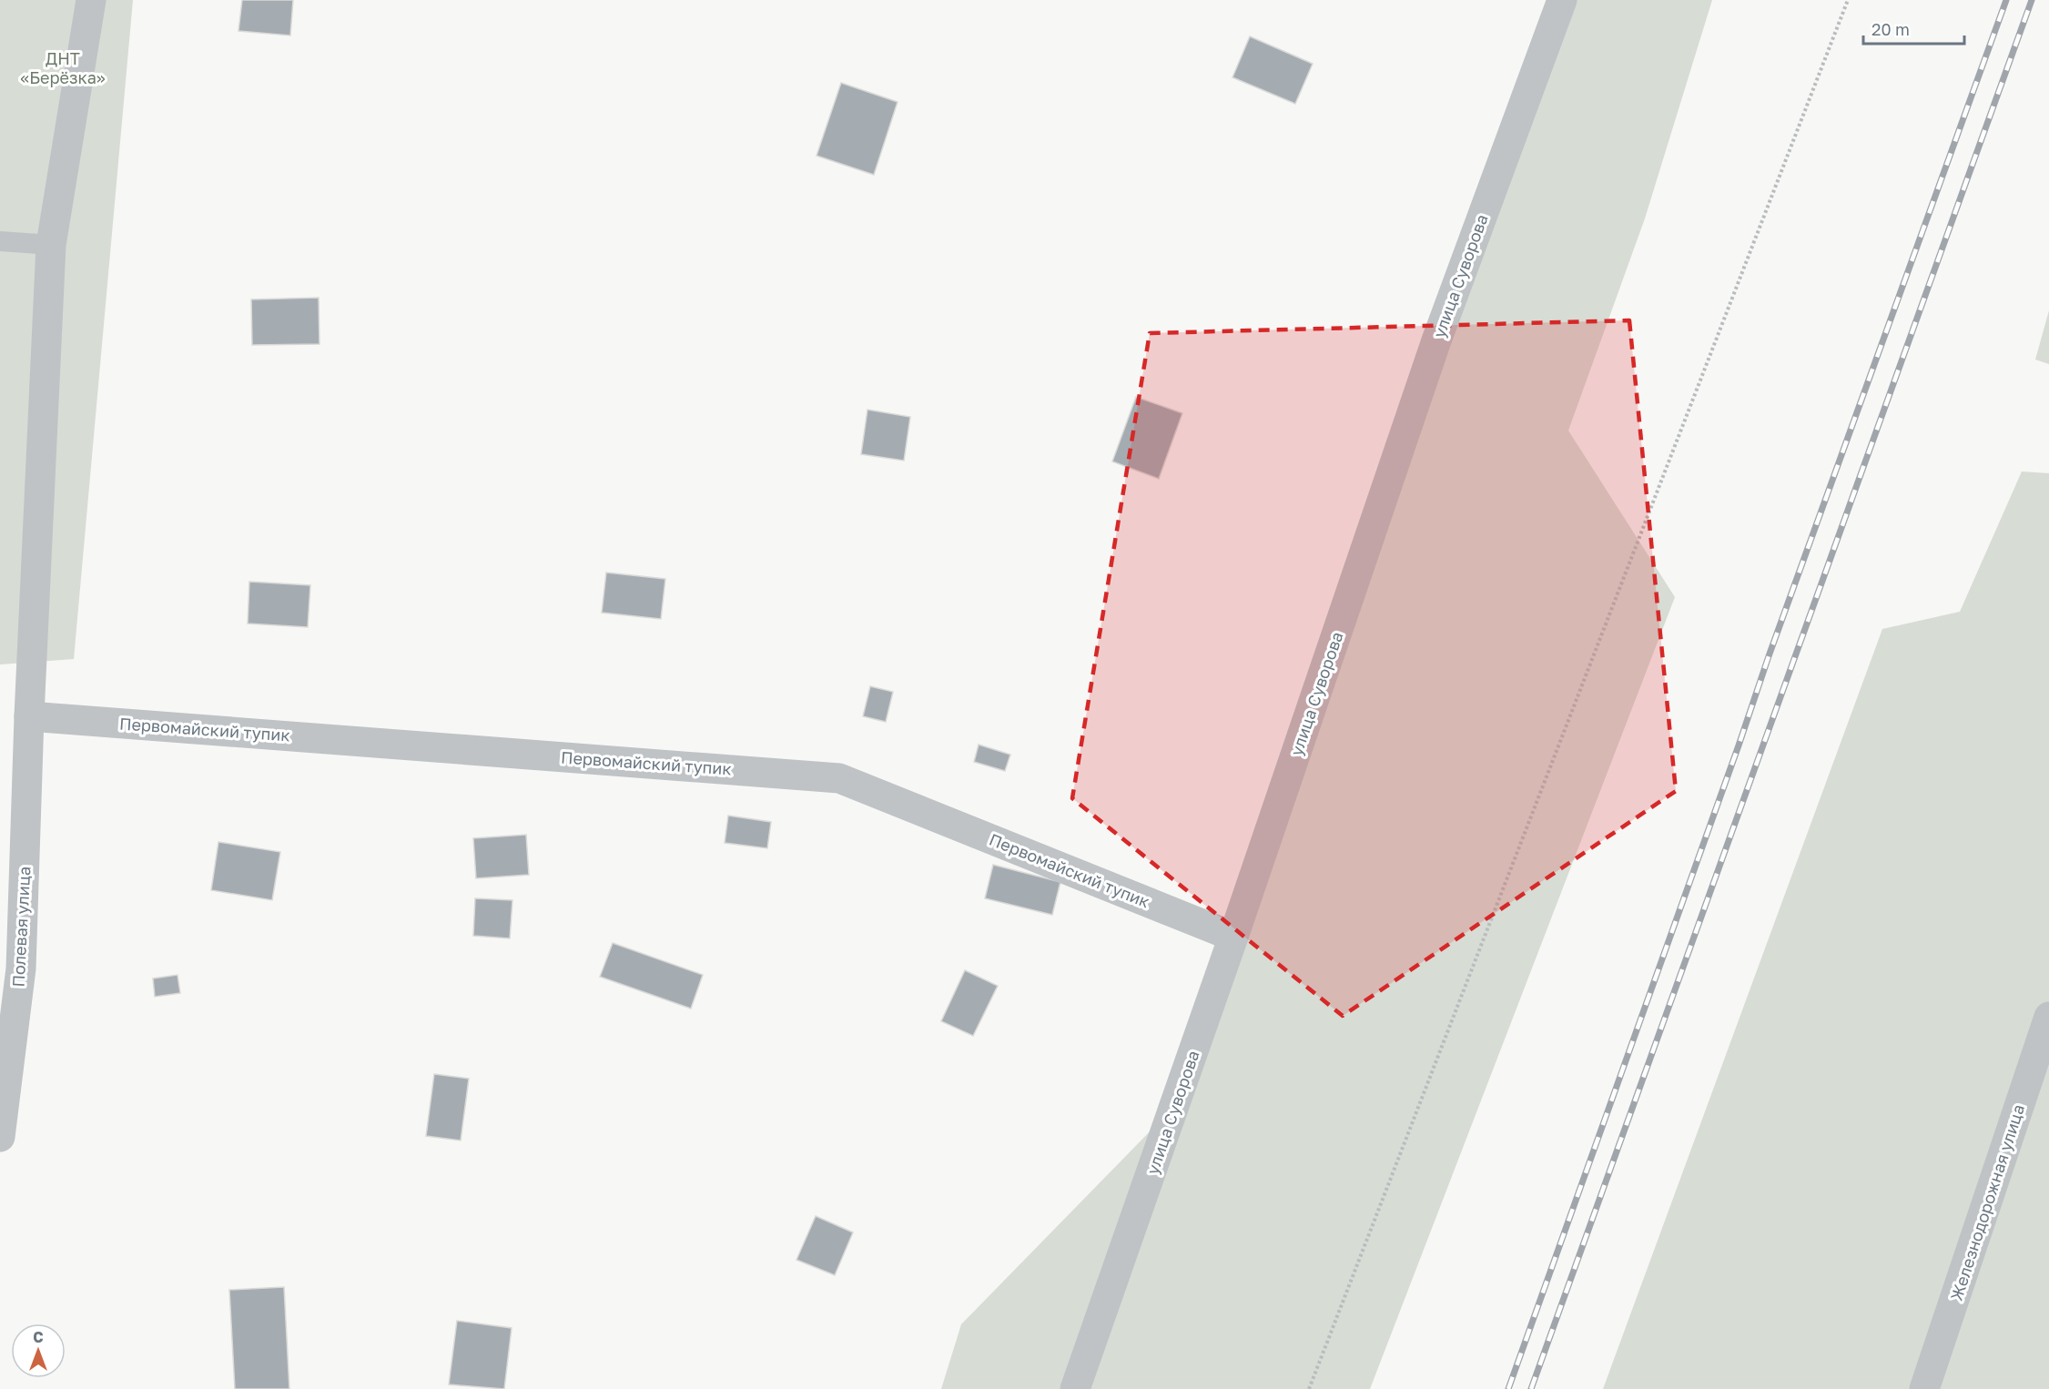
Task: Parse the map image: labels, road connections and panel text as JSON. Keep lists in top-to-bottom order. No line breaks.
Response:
{"streets":{"street":["улица Суворова","Первомайский тупик","Полевая улица","Железнодорожная улица"]},"crossings":[["улица Суворова","Первомайский тупик"],["Первомайский тупик","Полевая улица"]],"parks":["ДНТ «Берёзка»"],"scale_bar":"20 m","north":"top"}
